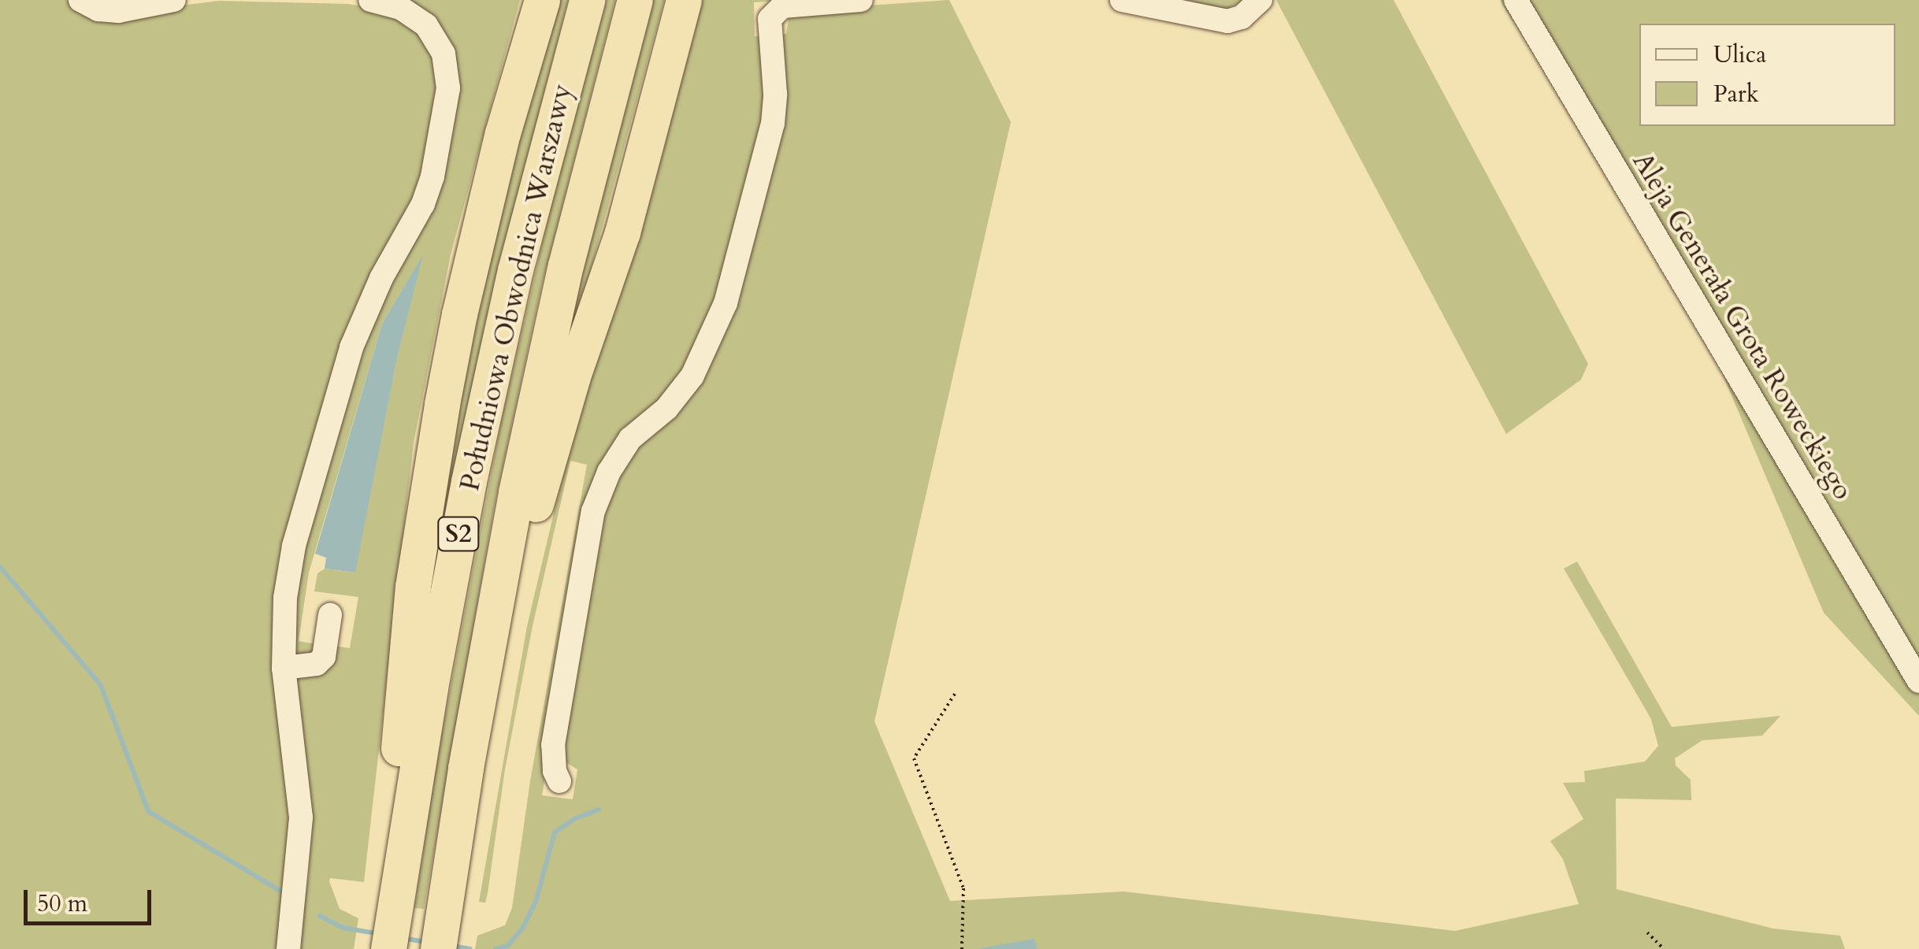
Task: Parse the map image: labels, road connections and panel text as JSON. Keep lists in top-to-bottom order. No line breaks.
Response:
{"streets":{"highway":["Południowa Obwodnica Warszawy","S2"],"street":["Aleja Generała Grota Roweckiego"]},"legend":["Ulica","Park"],"scale_bar":"50 m"}
